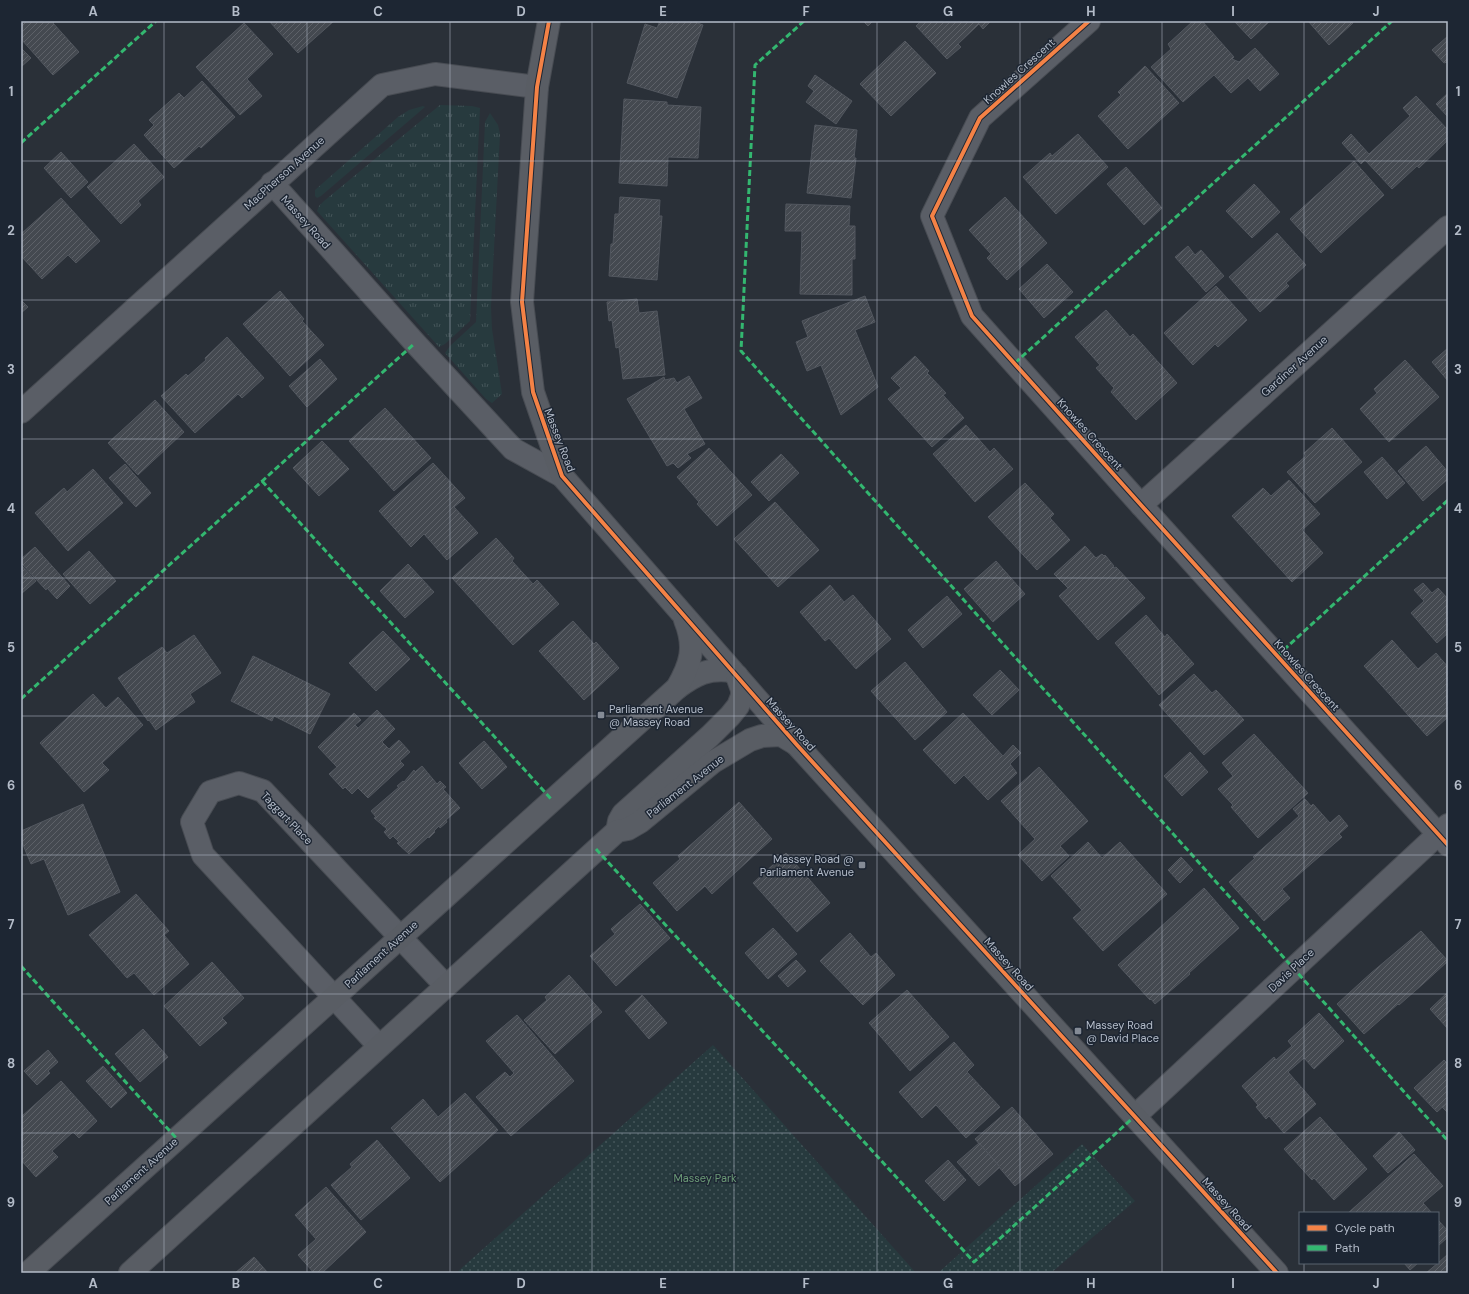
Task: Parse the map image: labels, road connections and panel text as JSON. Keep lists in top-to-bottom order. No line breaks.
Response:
{"streets":{"street":["Knowles Crescent","MacPherson Avenue","Massey Road","Gardiner Avenue","Parliament Avenue","Taggart Place","Davis Place"]},"crossings":[["Knowles Crescent","Gardiner Avenue"],["Knowles Crescent","Davis Place"],["MacPherson Avenue","Massey Road"],["Massey Road","Parliament Avenue"],["Massey Road","Davis Place"],["Parliament Avenue","Taggart Place"]],"parks":["Massey Park"],"places":{"transit":["Parliament Avenue @ Massey Road","Massey Road @ Parliament Avenue","Massey Road @ David Place"]},"legend":["Cycle path","Path"],"grid":{"columns":["A","B","C","D","E","F","G","H","I","J"],"rows":["1","2","3","4","5","6","7","8","9"]}}
